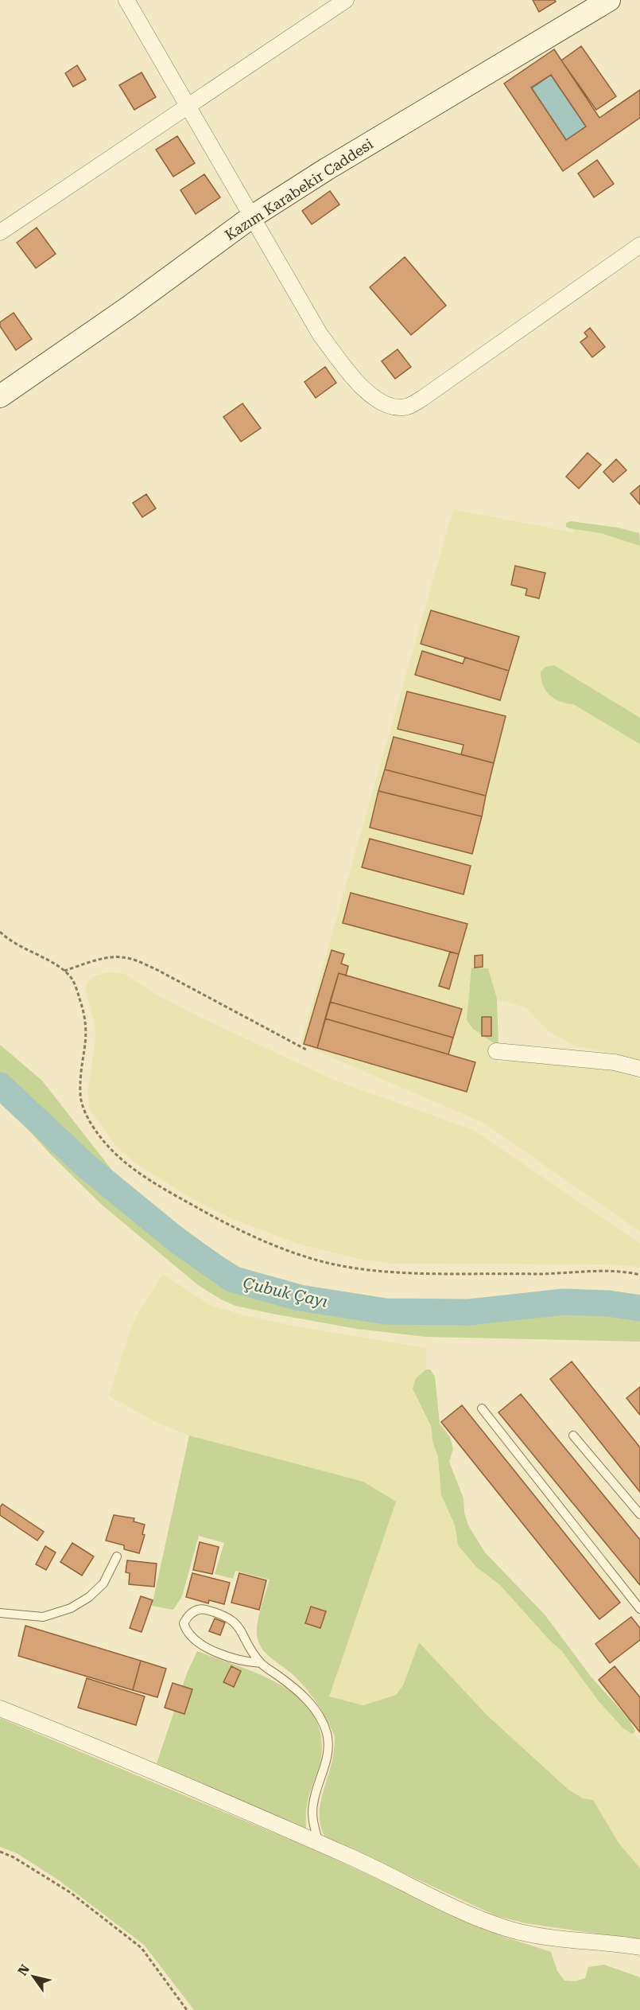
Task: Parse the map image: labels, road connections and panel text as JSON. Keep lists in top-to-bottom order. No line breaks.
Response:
{"streets":{"street":["Kazım Karabekir Caddesi"]},"water":["Çubuk Çayı"],"north":"top left"}
